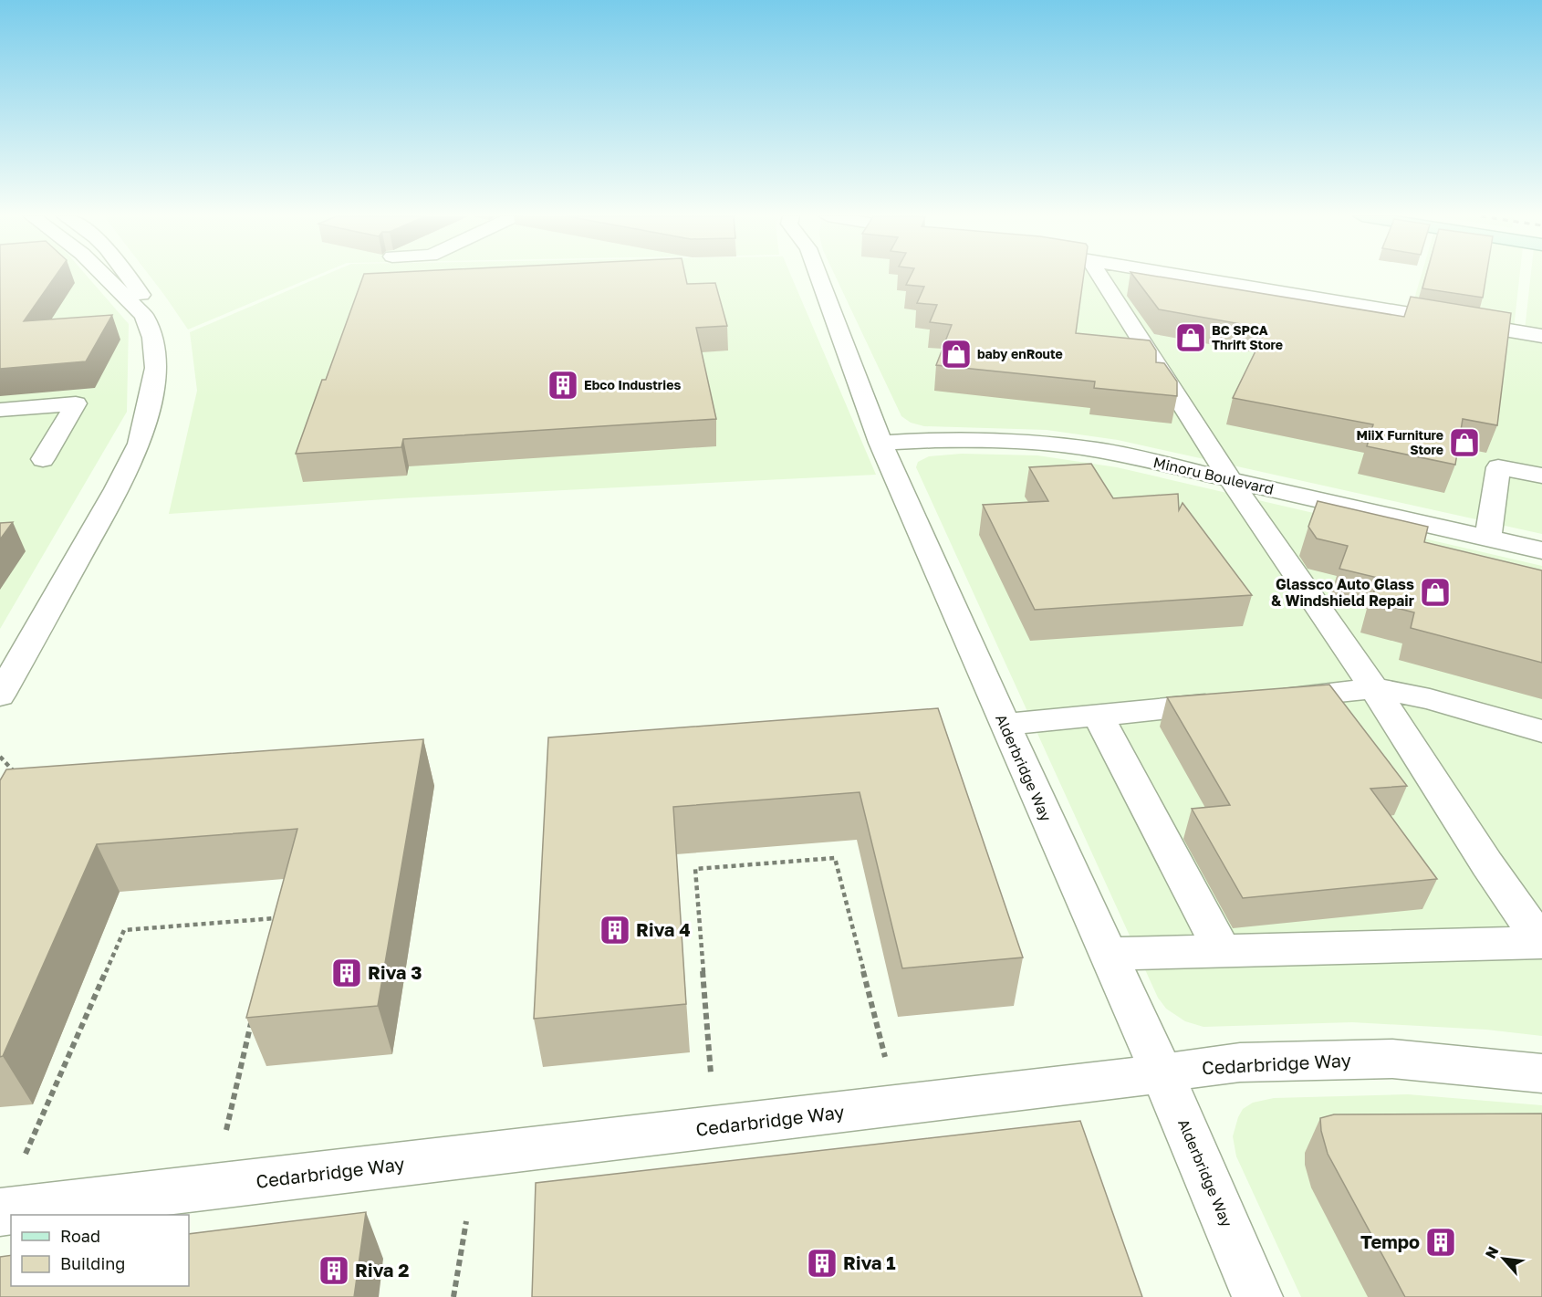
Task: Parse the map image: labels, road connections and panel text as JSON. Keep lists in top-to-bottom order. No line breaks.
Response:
{"streets":{"street":["Minoru Boulevard","Alderbridge Way","Cedarbridge Way"]},"crossings":[["Minoru Boulevard","Alderbridge Way"],["Alderbridge Way","Cedarbridge Way"]],"places":{"shop":["BC SPCA Thrift Store","baby enRoute","MiiX Furniture Store","Glassco Auto Glass & Windshield Repair"],"building":["Ebco Industries","Riva 4","Riva 3","Tempo","Riva 1","Riva 2"]},"legend":["Road","Building"],"north":"top left"}
